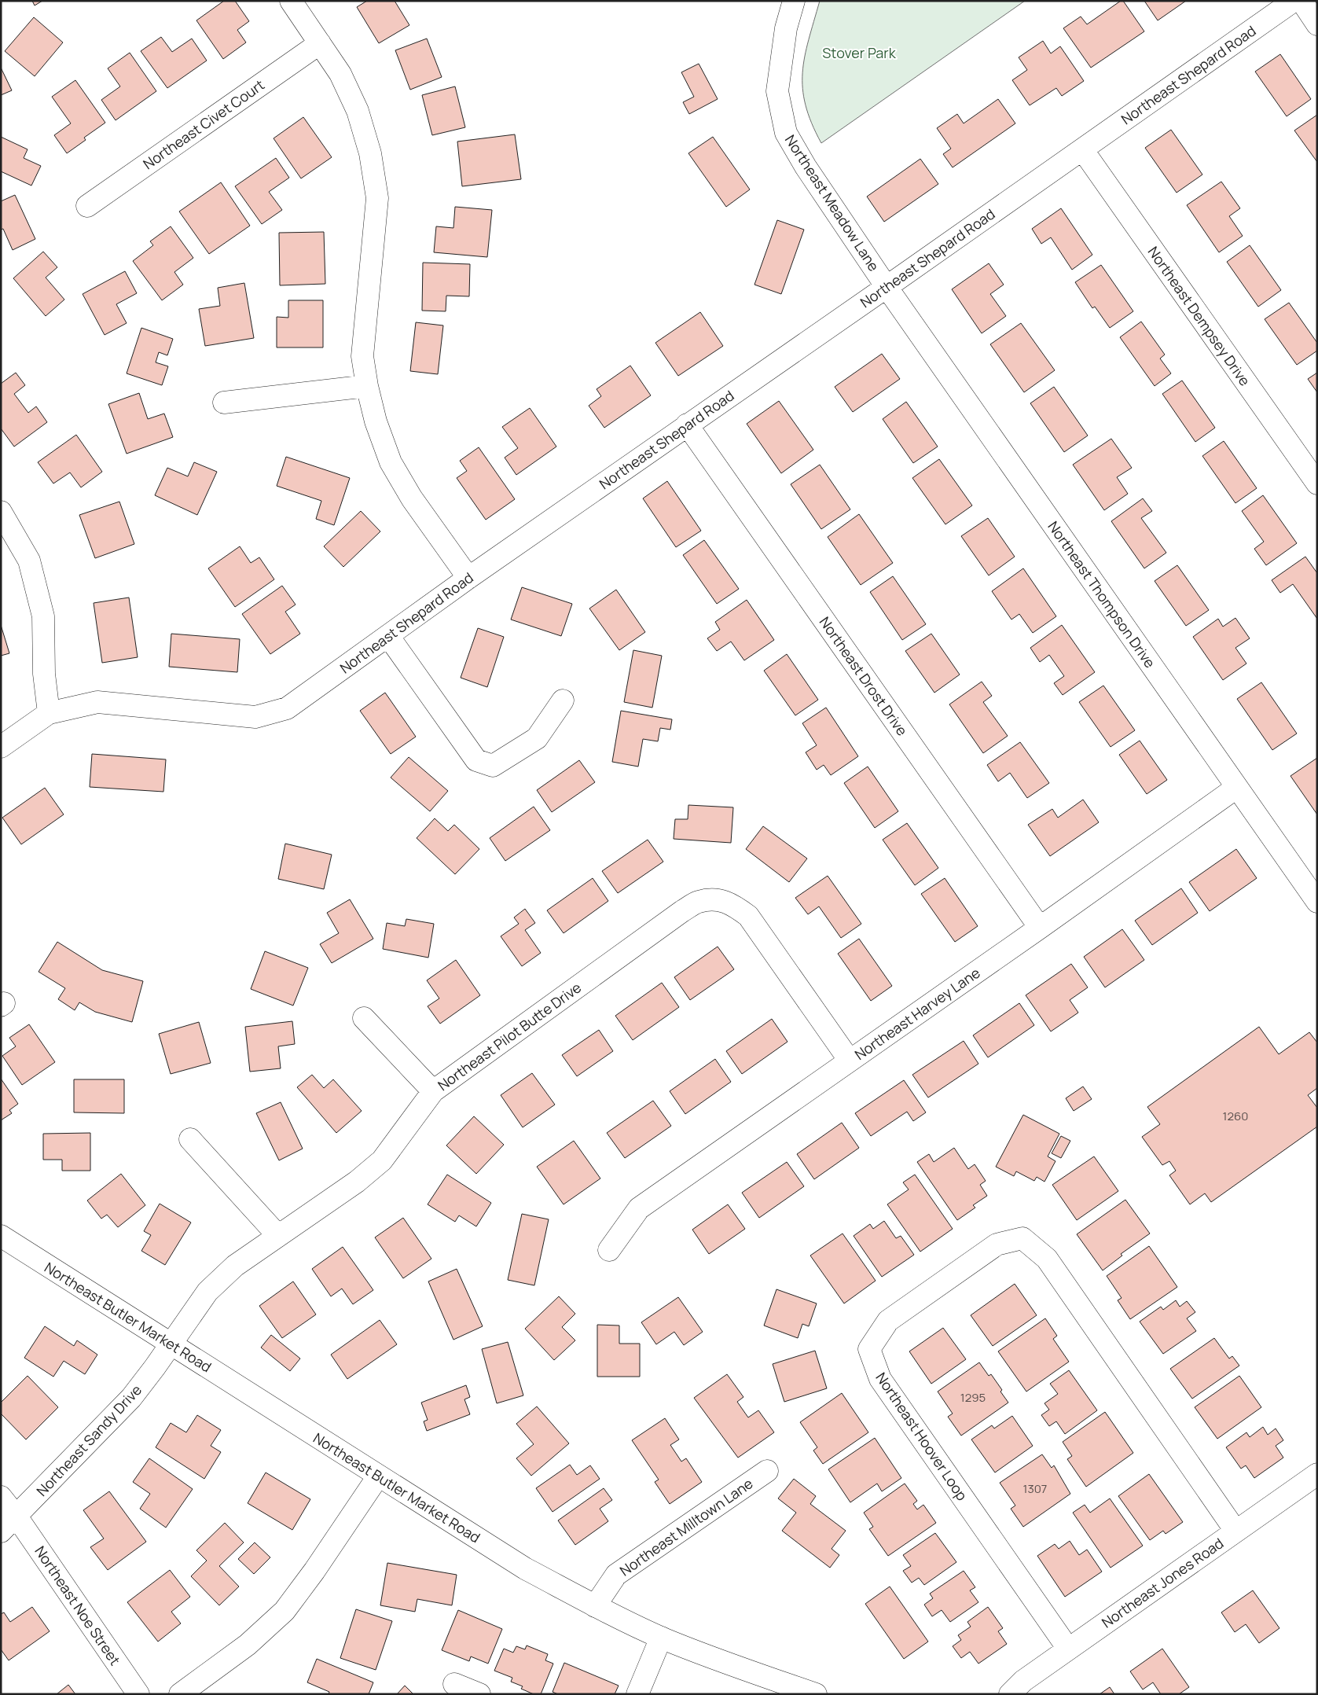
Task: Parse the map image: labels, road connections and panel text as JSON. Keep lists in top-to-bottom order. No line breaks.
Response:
{"streets":{"street":["Northeast Shepard Road","Northeast Civet Court","Northeast Meadow Lane","Northeast Dempsey Drive","Northeast Thompson Drive","Northeast Drost Drive","Northeast Harvey Lane","Northeast Pilot Butte Drive","Northeast Butler Market Road","Northeast Hoover Loop","Northeast Sandy Drive","Northeast Milltown Lane","Northeast Jones Road","Northeast Noe Street"]},"crossings":[["Northeast Shepard Road","Northeast Meadow Lane"],["Northeast Shepard Road","Northeast Dempsey Drive"],["Northeast Shepard Road","Northeast Thompson Drive"],["Northeast Shepard Road","Northeast Drost Drive"],["Northeast Meadow Lane","Northeast Thompson Drive"],["Northeast Thompson Drive","Northeast Harvey Lane"],["Northeast Drost Drive","Northeast Harvey Lane"],["Northeast Harvey Lane","Northeast Pilot Butte Drive"],["Northeast Pilot Butte Drive","Northeast Butler Market Road"],["Northeast Pilot Butte Drive","Northeast Sandy Drive"],["Northeast Butler Market Road","Northeast Sandy Drive"],["Northeast Butler Market Road","Northeast Milltown Lane"],["Northeast Hoover Loop","Northeast Jones Road"],["Northeast Sandy Drive","Northeast Noe Street"]],"parks":["Stover Park"],"house_numbers":["1260","1295","1307"]}
